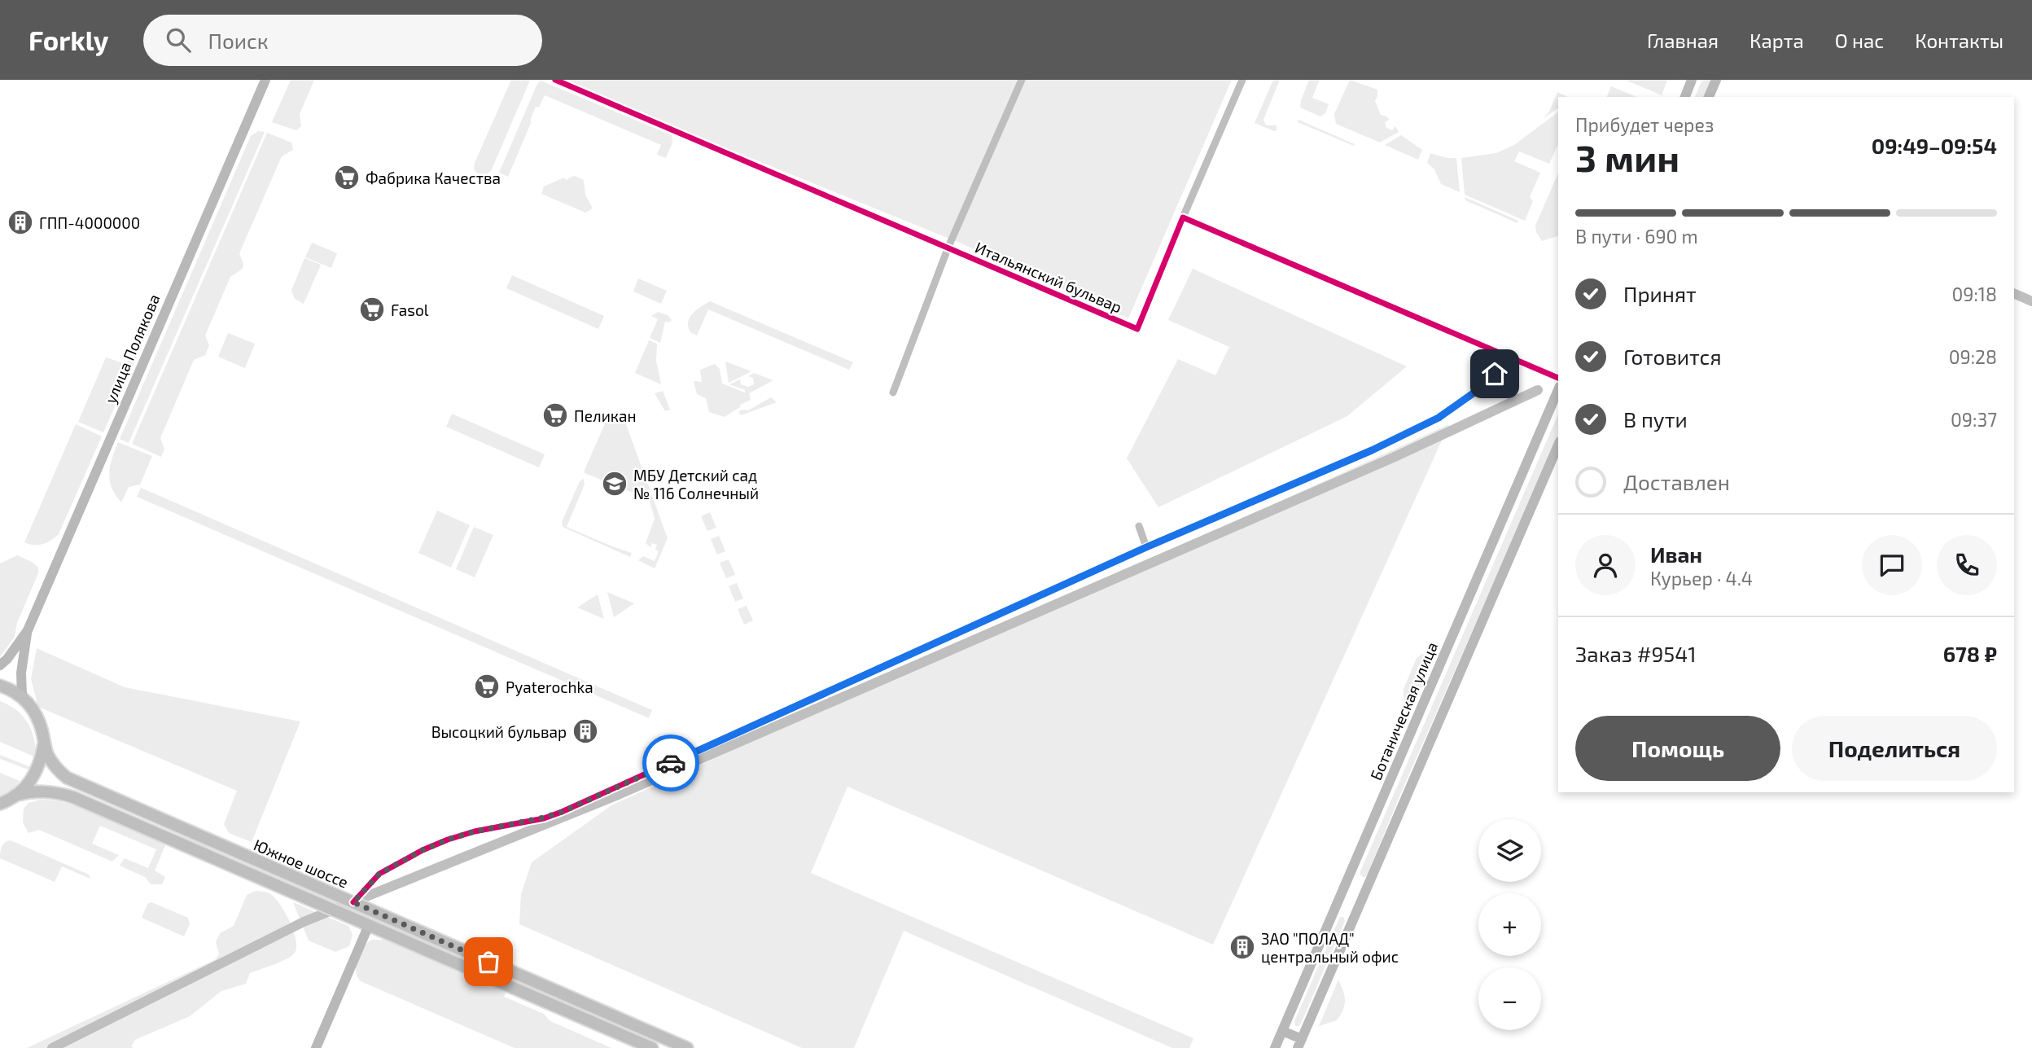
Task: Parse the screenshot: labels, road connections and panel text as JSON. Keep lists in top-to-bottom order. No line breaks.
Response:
{"streets":{"main road":["улица Полякова","Ботаническая улица","Южное шоссе"],"street":["Итальянский бульвар"]},"crossings":[["улица Полякова","Южное шоссе"]],"places":{"supermarket":["Фабрика Качества","Fasol","Пеликан","Pyaterochka"],"building":["ГПП-4000000","Высоцкий бульвар","ЗАО \"ПОЛАД\" центральный офис"],"school or university":["МБУ Детский сад № 116 Солнечный"]},"page":{"header":"Forkly","search":"Поиск","nav":["Главная","Карта","О нас","Контакты"],"heading":["3 мин","Прибудет через","09:49–09:54"],"panel":["Иван","Курьер · 4.4","Заказ #9541","678 ₽"],"bar":"В пути · 690 m","list":[["Принят","09:18"],["Готовится","09:28"],["В пути","09:37"],"Доставлен"],"buttons":["Помощь","Поделиться"],"map_buttons":["+","−"]}}
